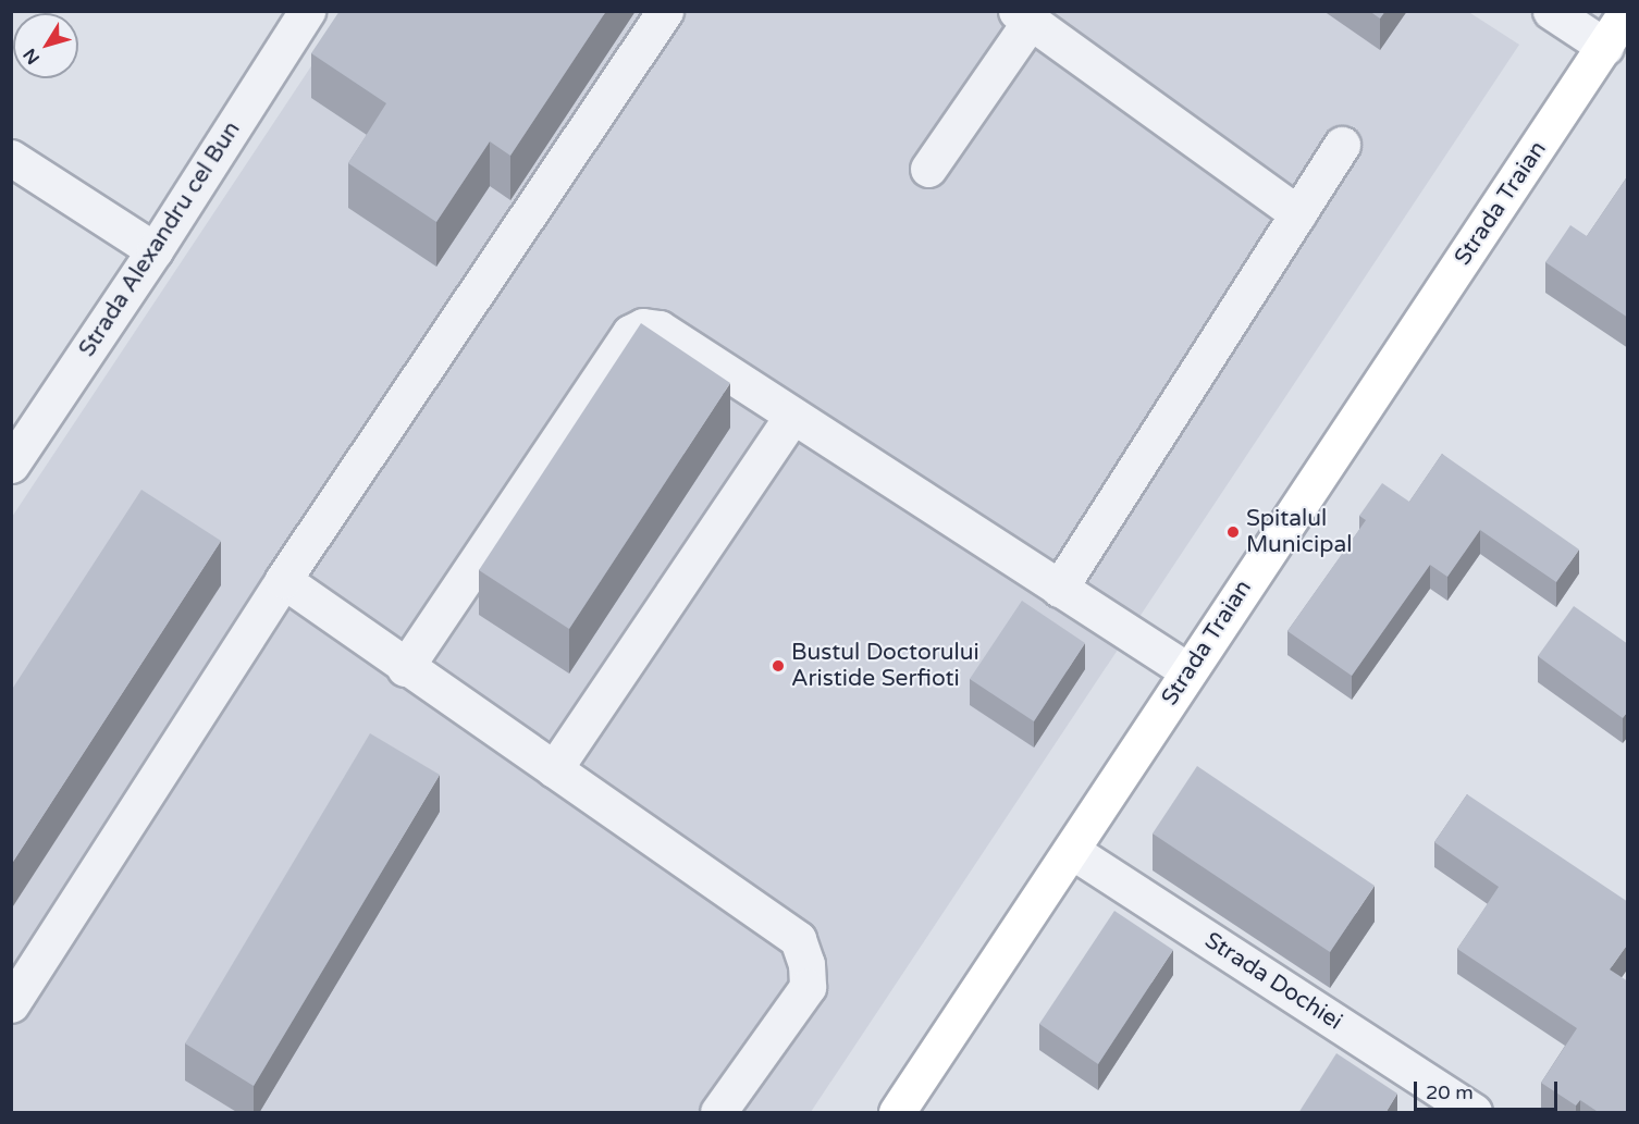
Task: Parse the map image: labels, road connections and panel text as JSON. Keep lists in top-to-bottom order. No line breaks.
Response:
{"streets":{"main road":["Strada Traian"],"street":["Strada Alexandru cel Bun","Strada Dochiei"]},"crossings":[["Strada Traian","Strada Dochiei"]],"places":["Spitalul Municipal","Bustul Doctorului Aristide Serfioti"],"scale_bar":"20 m","north":"bottom left"}
